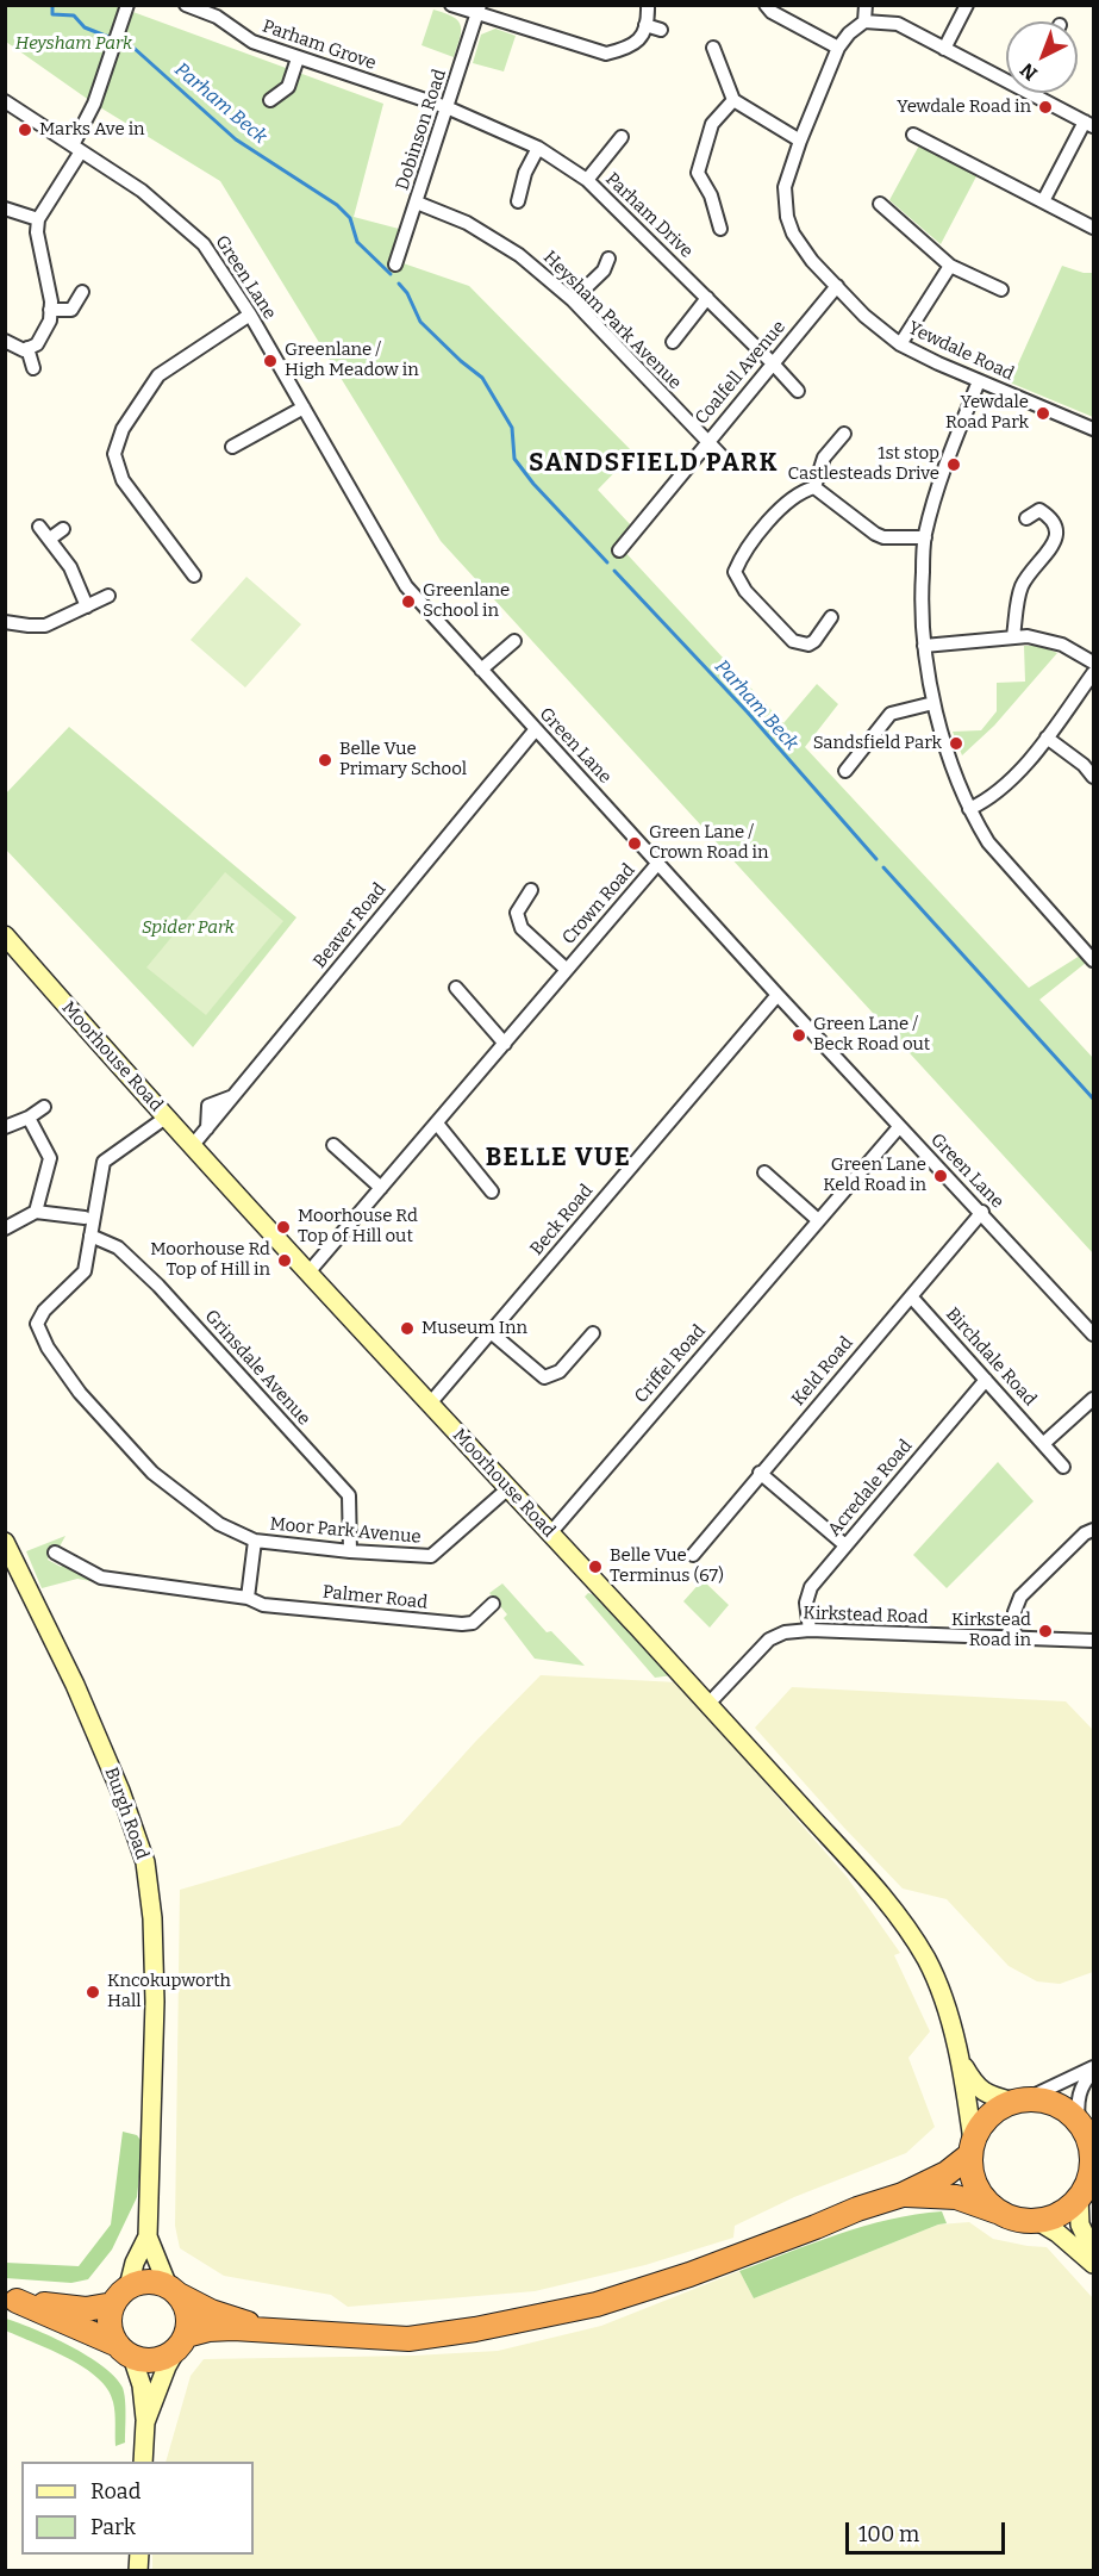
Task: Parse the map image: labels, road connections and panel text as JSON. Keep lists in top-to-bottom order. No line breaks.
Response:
{"streets":{"main road":["Moorhouse Road","Burgh Road"],"street":["Parham Grove","Dobinson Road","Parham Drive","Green Lane","Heysham Park Avenue","Yewdale Road","Coalfell Avenue","Crown Road","Beaver Road","Beck Road","Birchdale Road","Criffel Road","Grinsdale Avenue","Keld Road","Acredale Road","Moor Park Avenue","Palmer Road","Kirkstead Road"]},"crossings":[["Parham Grove","Dobinson Road"],["Parham Grove","Parham Drive"],["Dobinson Road","Parham Drive"],["Dobinson Road","Heysham Park Avenue"],["Parham Drive","Coalfell Avenue"],["Green Lane","Crown Road"],["Green Lane","Beaver Road"],["Green Lane","Beck Road"],["Green Lane","Criffel Road"],["Green Lane","Keld Road"],["Heysham Park Avenue","Coalfell Avenue"],["Yewdale Road","Coalfell Avenue"],["Crown Road","Moorhouse Road"],["Beaver Road","Moorhouse Road"],["Moorhouse Road","Beck Road"],["Moorhouse Road","Criffel Road"],["Moorhouse Road","Moor Park Avenue"],["Moorhouse Road","Kirkstead Road"],["Birchdale Road","Keld Road"],["Birchdale Road","Acredale Road"],["Grinsdale Avenue","Moor Park Avenue"],["Acredale Road","Kirkstead Road"]],"districts":["SANDSFIELD PARK","BELLE VUE"],"water":["Parham Beck"],"parks":["Heysham Park","Spider Park"],"places":["Yewdale Road in","Marks Ave in","Greenlane / High Meadow in","Yewdale Road Park","1st stop Castlesteads Drive","Greenlane School in","Sandsfield Park","Belle Vue Primary School","Green Lane / Crown Road in","Green Lane / Beck Road out","Green Lane Keld Road in","Moorhouse Rd Top of Hill out","Moorhouse Rd Top of Hill in","Museum Inn","Belle Vue Terminus (67)","Kirkstead Road in","Kncokupworth Hall"],"legend":["Road","Park"],"scale_bar":"100 m","north":"bottom left"}
